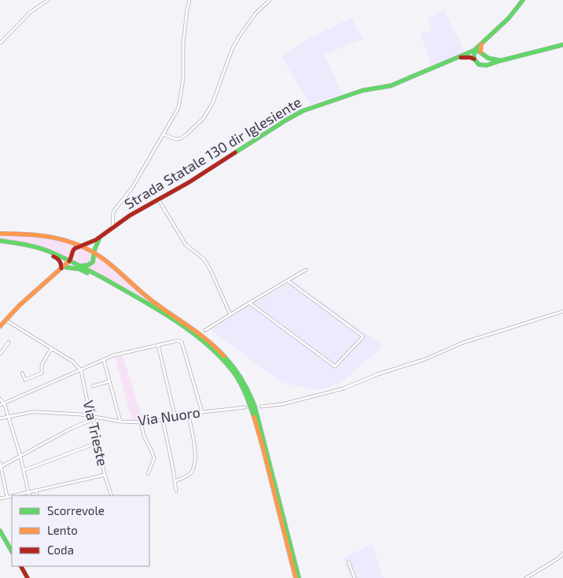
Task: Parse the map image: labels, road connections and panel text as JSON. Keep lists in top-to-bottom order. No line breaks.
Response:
{"streets":{"main road":["Strada Statale 130 dir Iglesiente"],"street":["Via Nuoro","Via Trieste"]},"crossings":[["Via Nuoro","Via Trieste"]],"legend":["Scorrevole","Lento","Coda"]}
